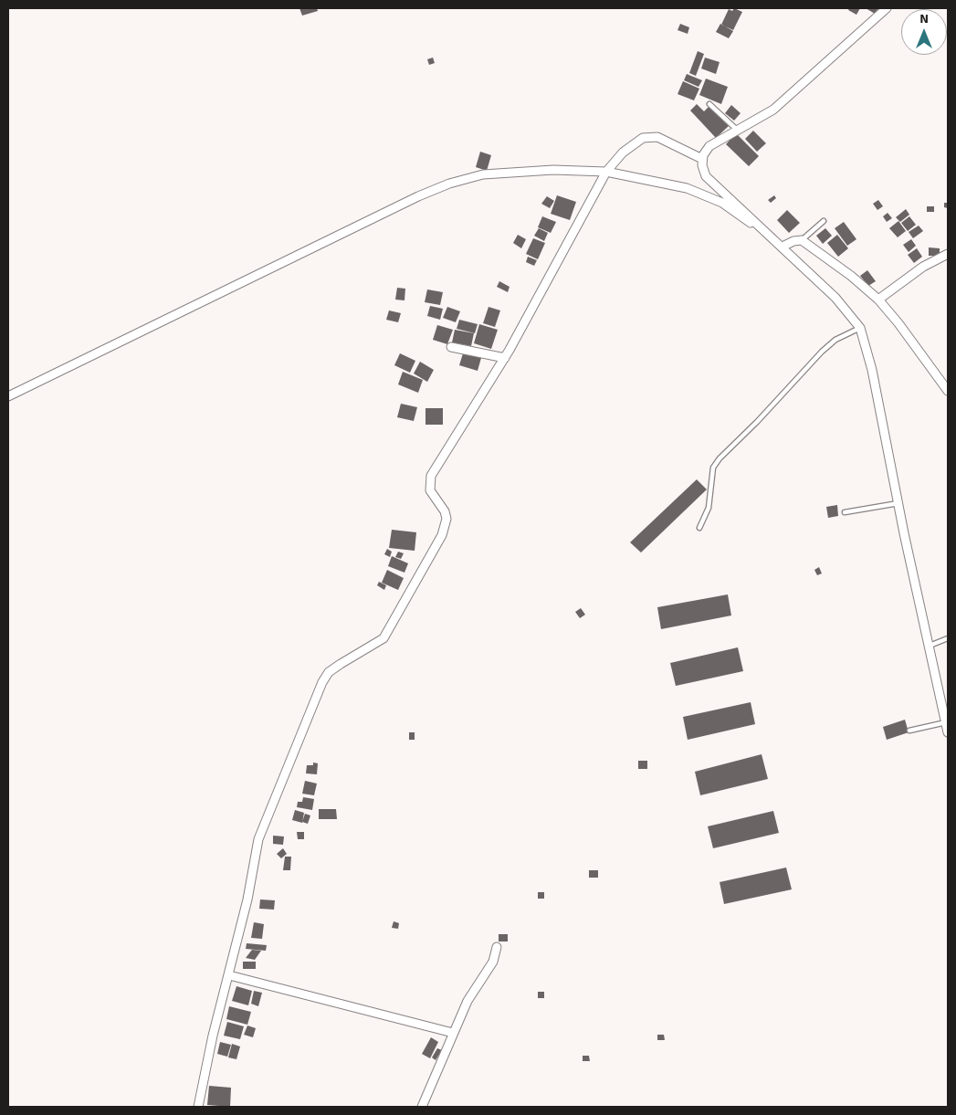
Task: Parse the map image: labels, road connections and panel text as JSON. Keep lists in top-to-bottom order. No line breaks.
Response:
{"north":"top"}
